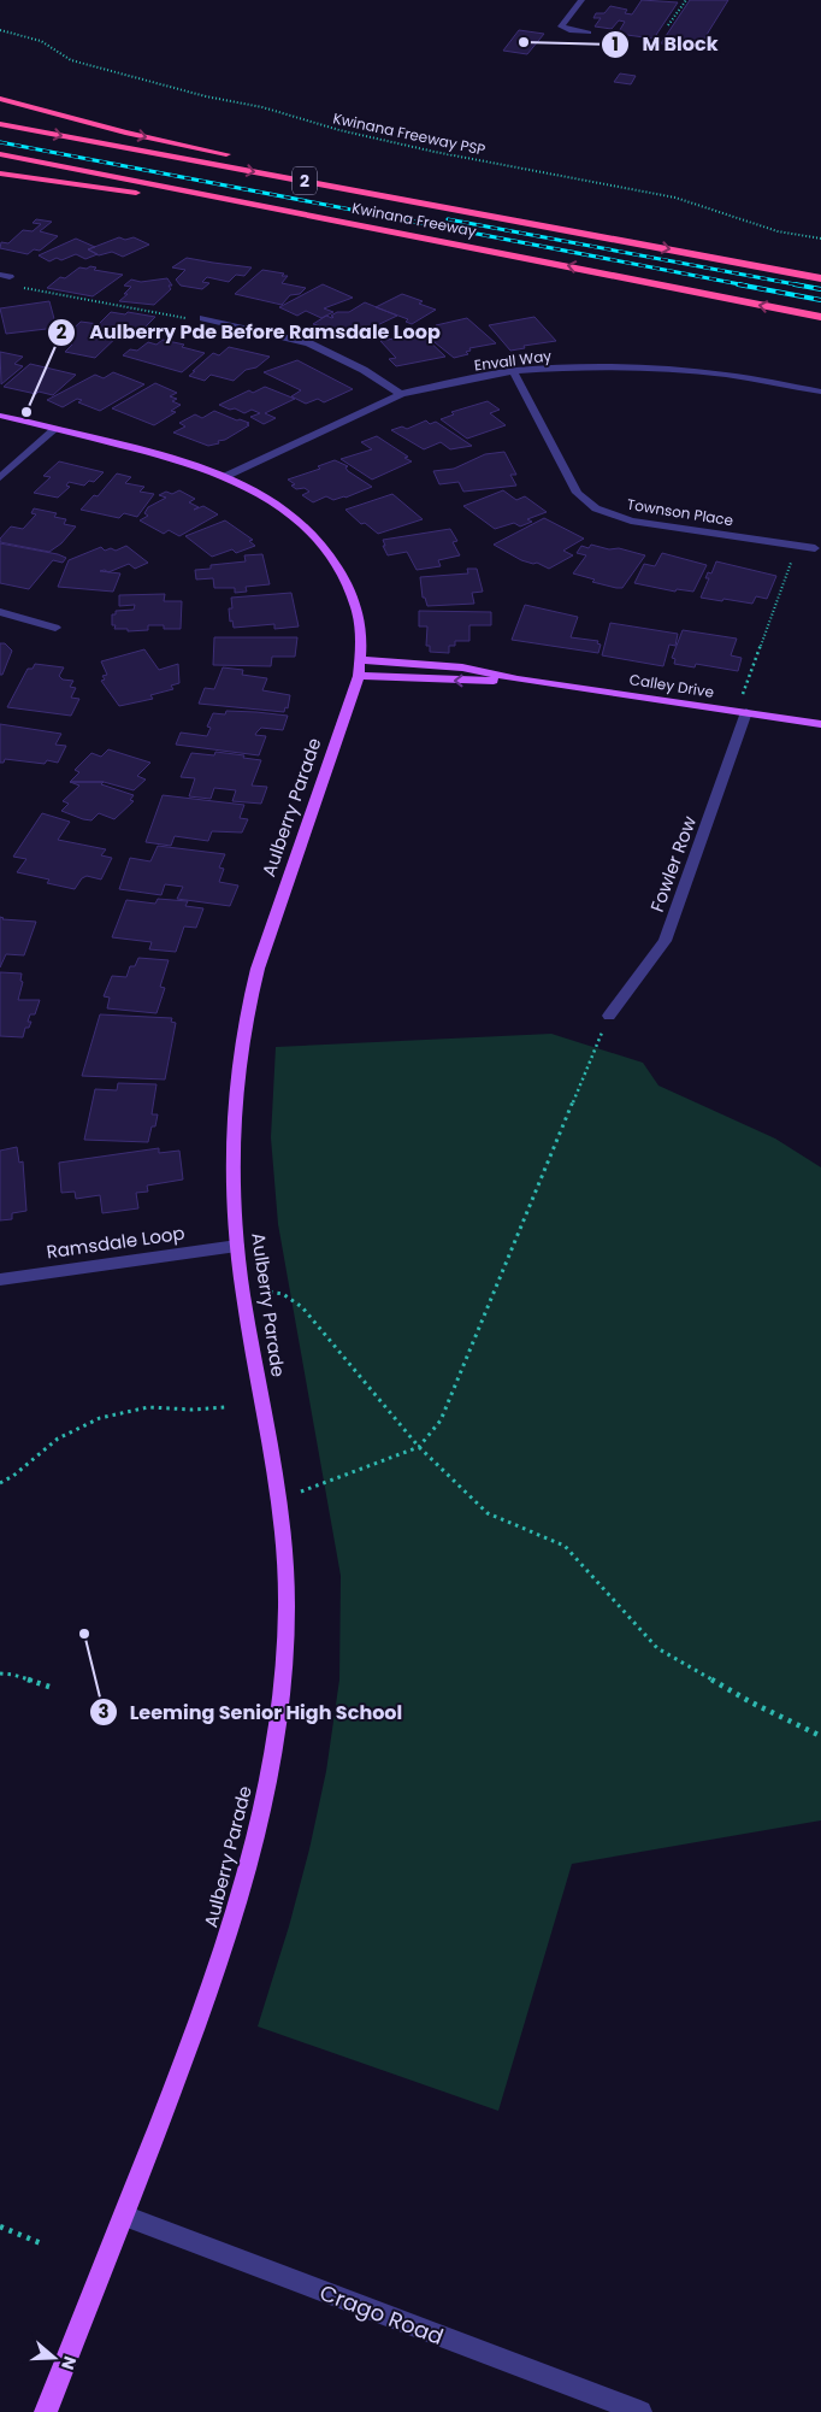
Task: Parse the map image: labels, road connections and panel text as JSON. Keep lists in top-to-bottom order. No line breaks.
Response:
{"streets":{"highway":["2","Kwinana Freeway"],"main road":["Calley Drive","Aulberry Parade"],"street":["Envall Way","Townson Place","Fowler Row","Ramsdale Loop","Crago Road"],"path":["Kwinana Freeway PSP"]},"crossings":[["Envall Way","Townson Place"],["Envall Way","Aulberry Parade"],["Calley Drive","Aulberry Parade"],["Calley Drive","Fowler Row"],["Aulberry Parade","Ramsdale Loop"],["Aulberry Parade","Crago Road"]],"places":["M Block","Aulberry Pde Before Ramsdale Loop","Leeming Senior High School"],"north":"right"}
